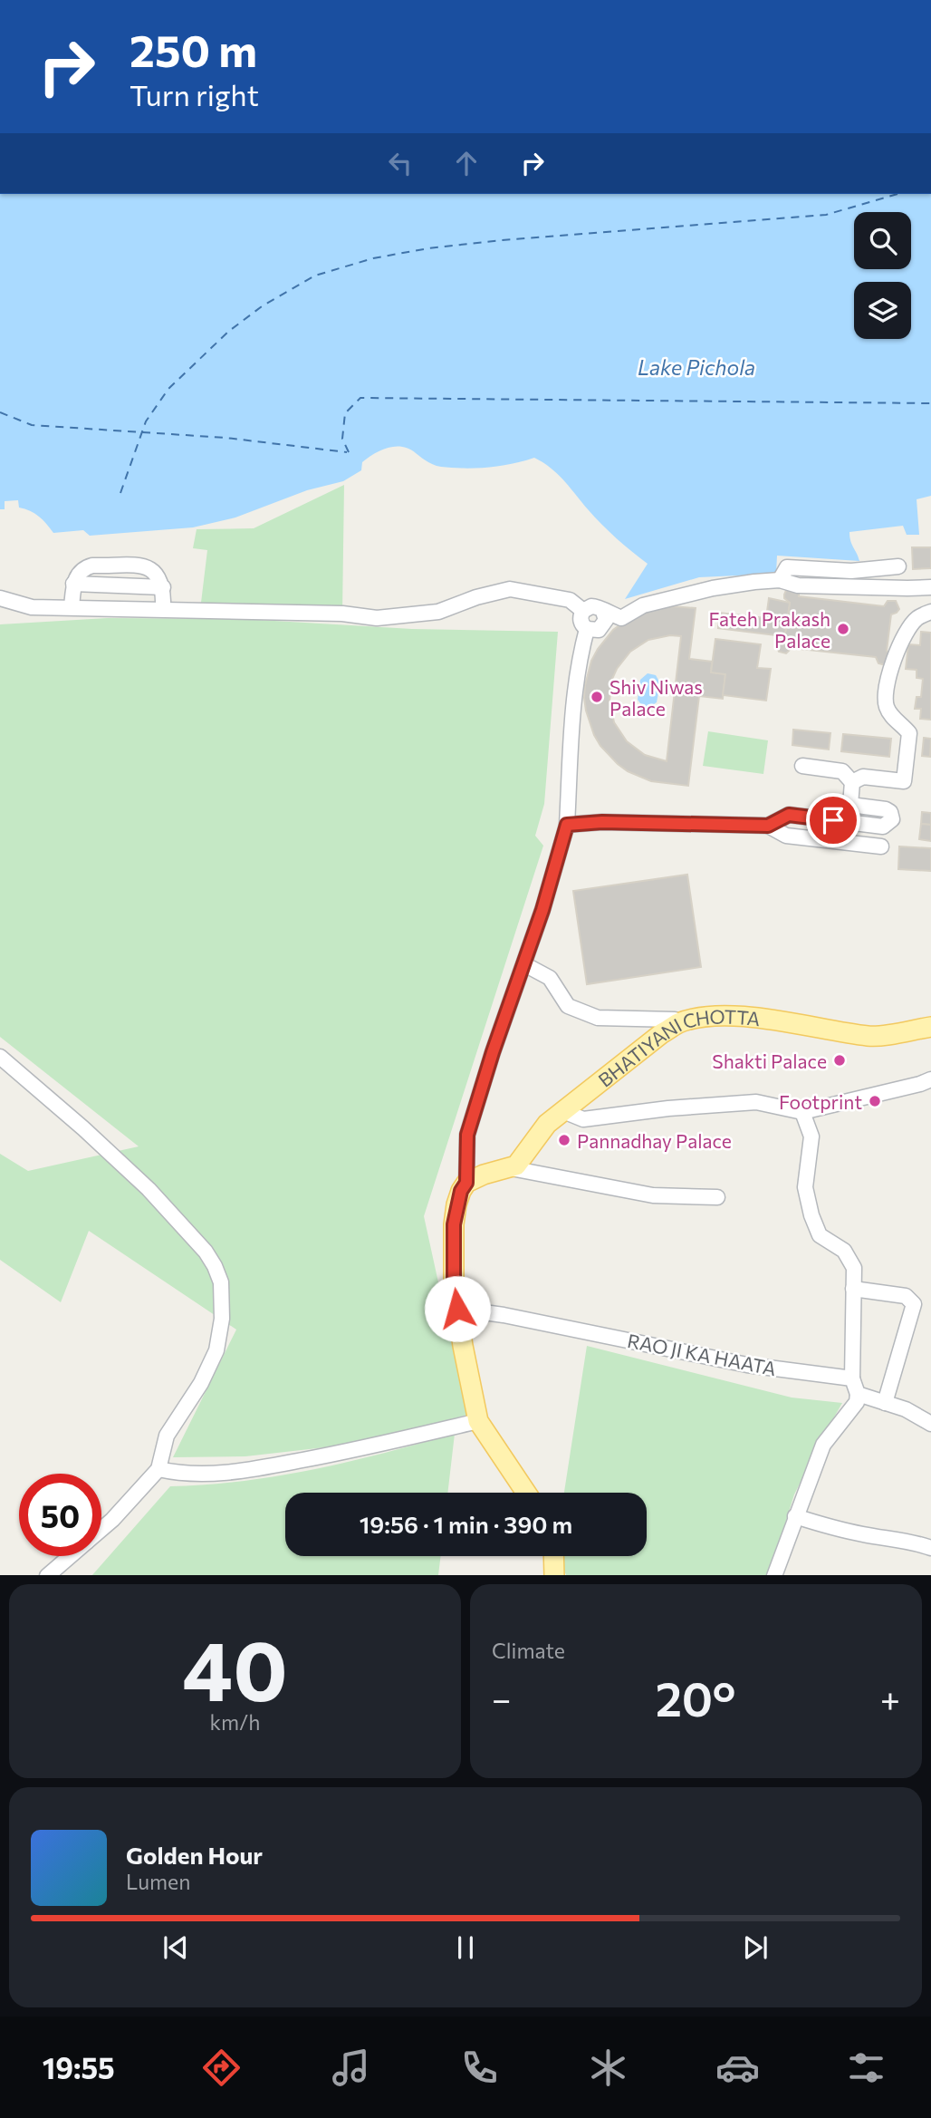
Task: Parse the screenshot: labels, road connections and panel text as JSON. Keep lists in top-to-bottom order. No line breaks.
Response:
{"streets":{"main road":["BHATIYANI CHOTTA"],"street":["RAO JI KA HAATA"]},"water":["Lake Pichola"],"places":["Fateh Prakash Palace","Shiv Niwas Palace","Shakti Palace","Footprint","Pannadhay Palace"],"page":{"turn":["250 m","Turn right"],"limit":"50","trip":"19:56 · 1 min · 390 m","tile":[["40","km/h"],"Climate"],"heat":["−","20°","+"],"song":["Golden Hour","Lumen"],"tabs":"19:55"}}
